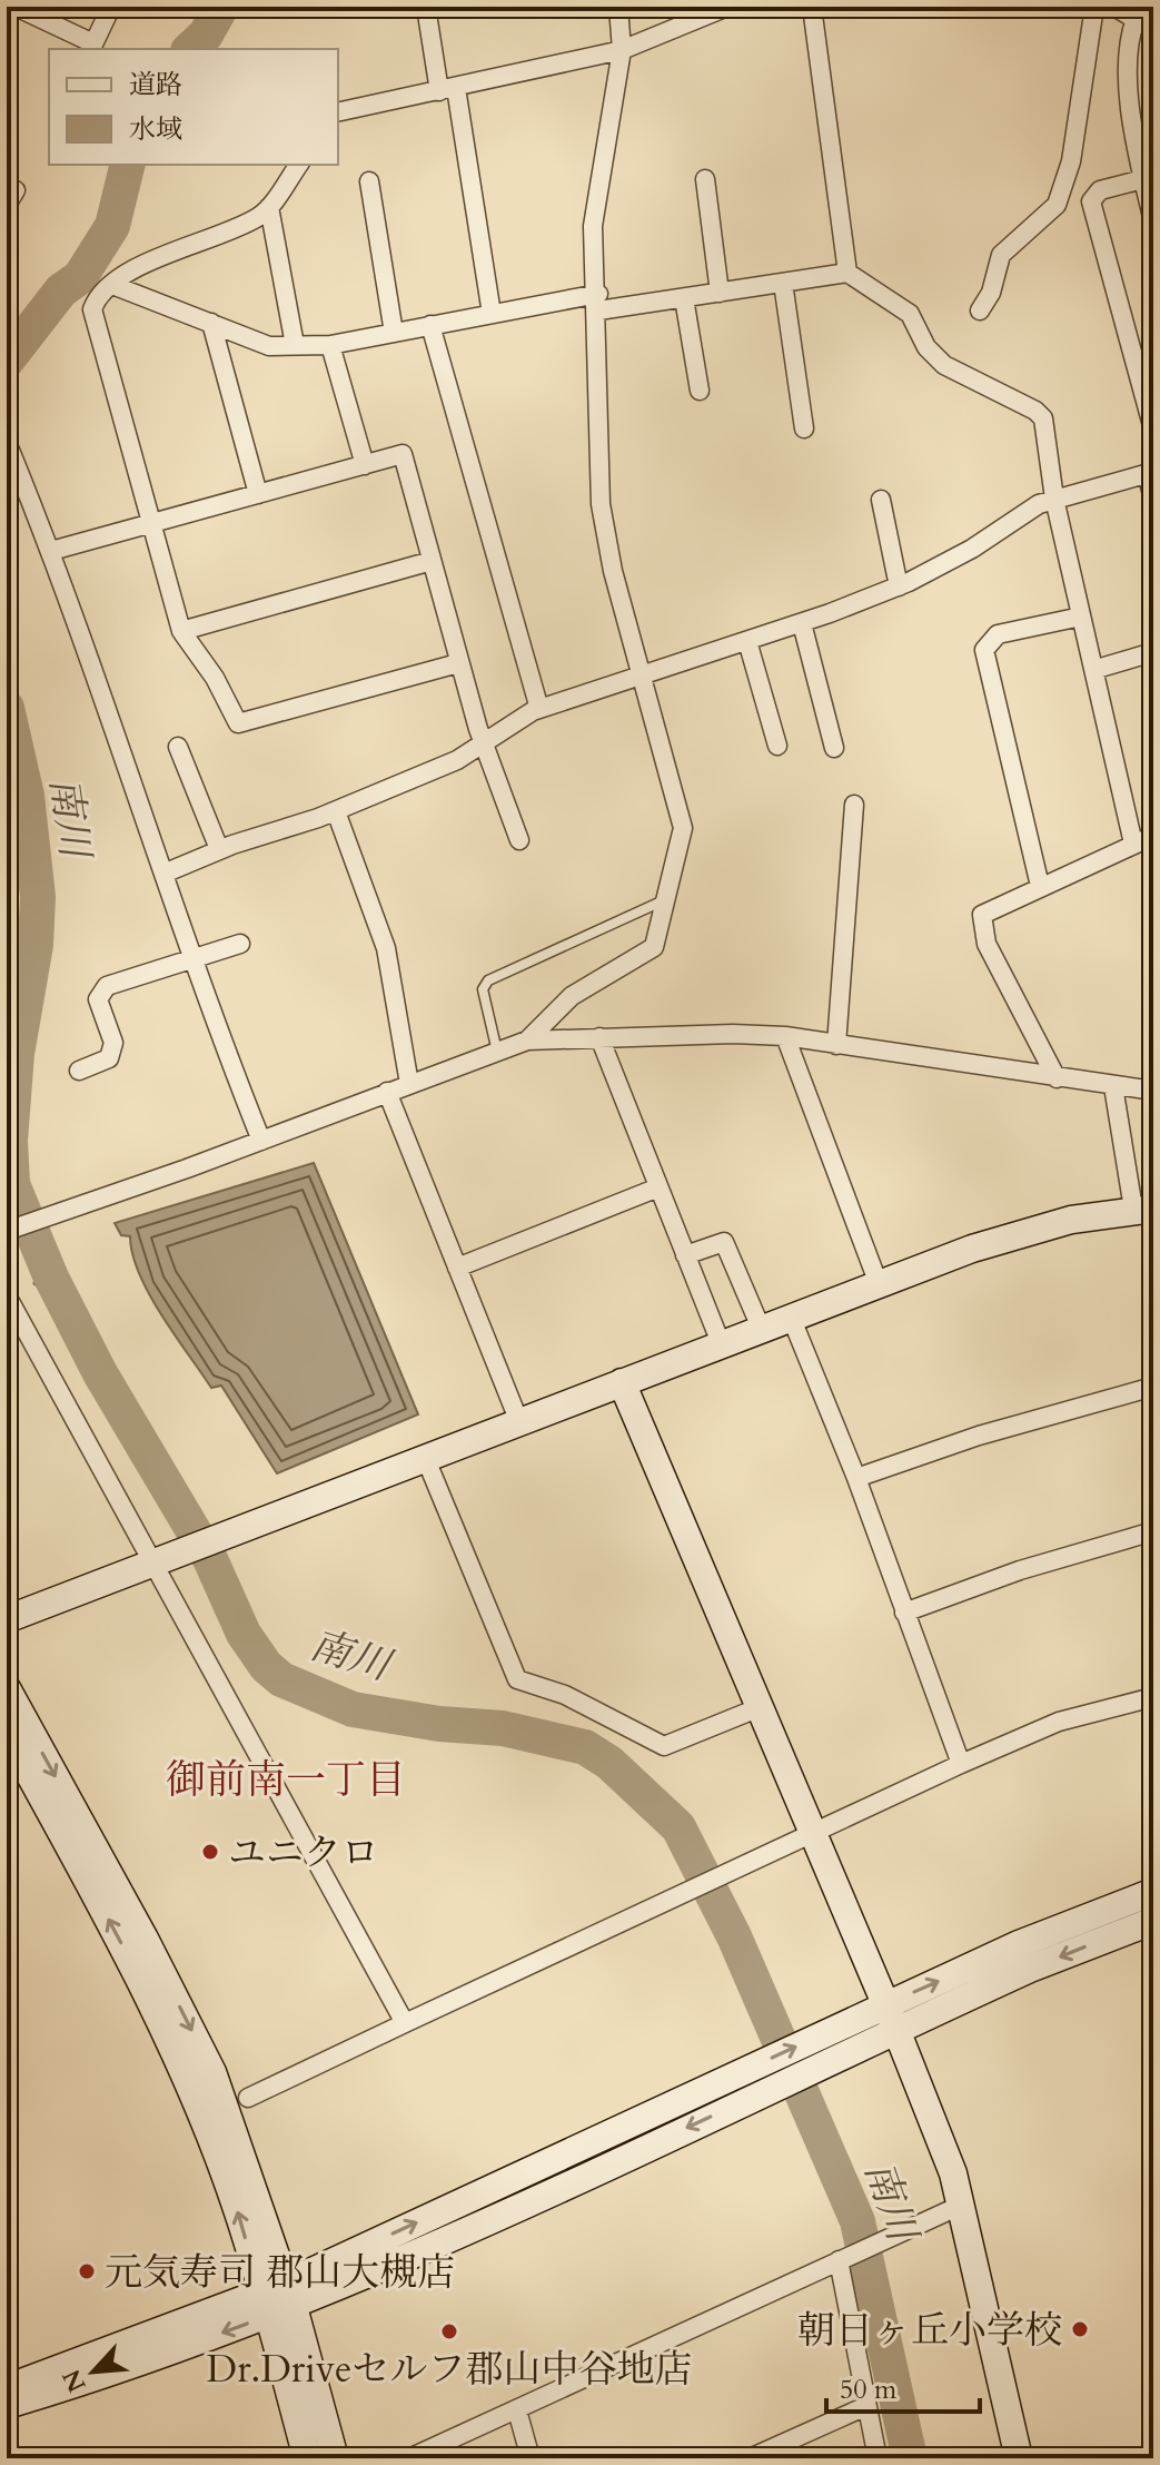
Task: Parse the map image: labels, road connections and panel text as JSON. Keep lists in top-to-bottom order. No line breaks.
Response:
{"districts":["御前南一丁目"],"water":["南川"],"places":["ユニクロ","元気寿司 郡山大槻店","朝日ヶ丘小学校","Dr.Driveセルフ郡山中谷地店"],"legend":["道路","水域"],"scale_bar":"50 m","north":"bottom left"}
